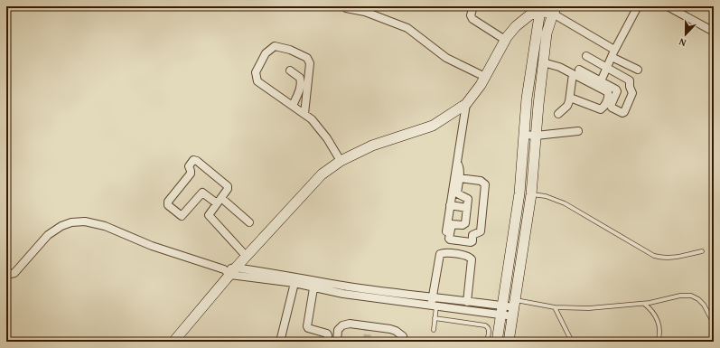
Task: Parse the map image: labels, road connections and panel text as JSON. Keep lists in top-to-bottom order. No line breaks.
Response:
{"north":"bottom"}
